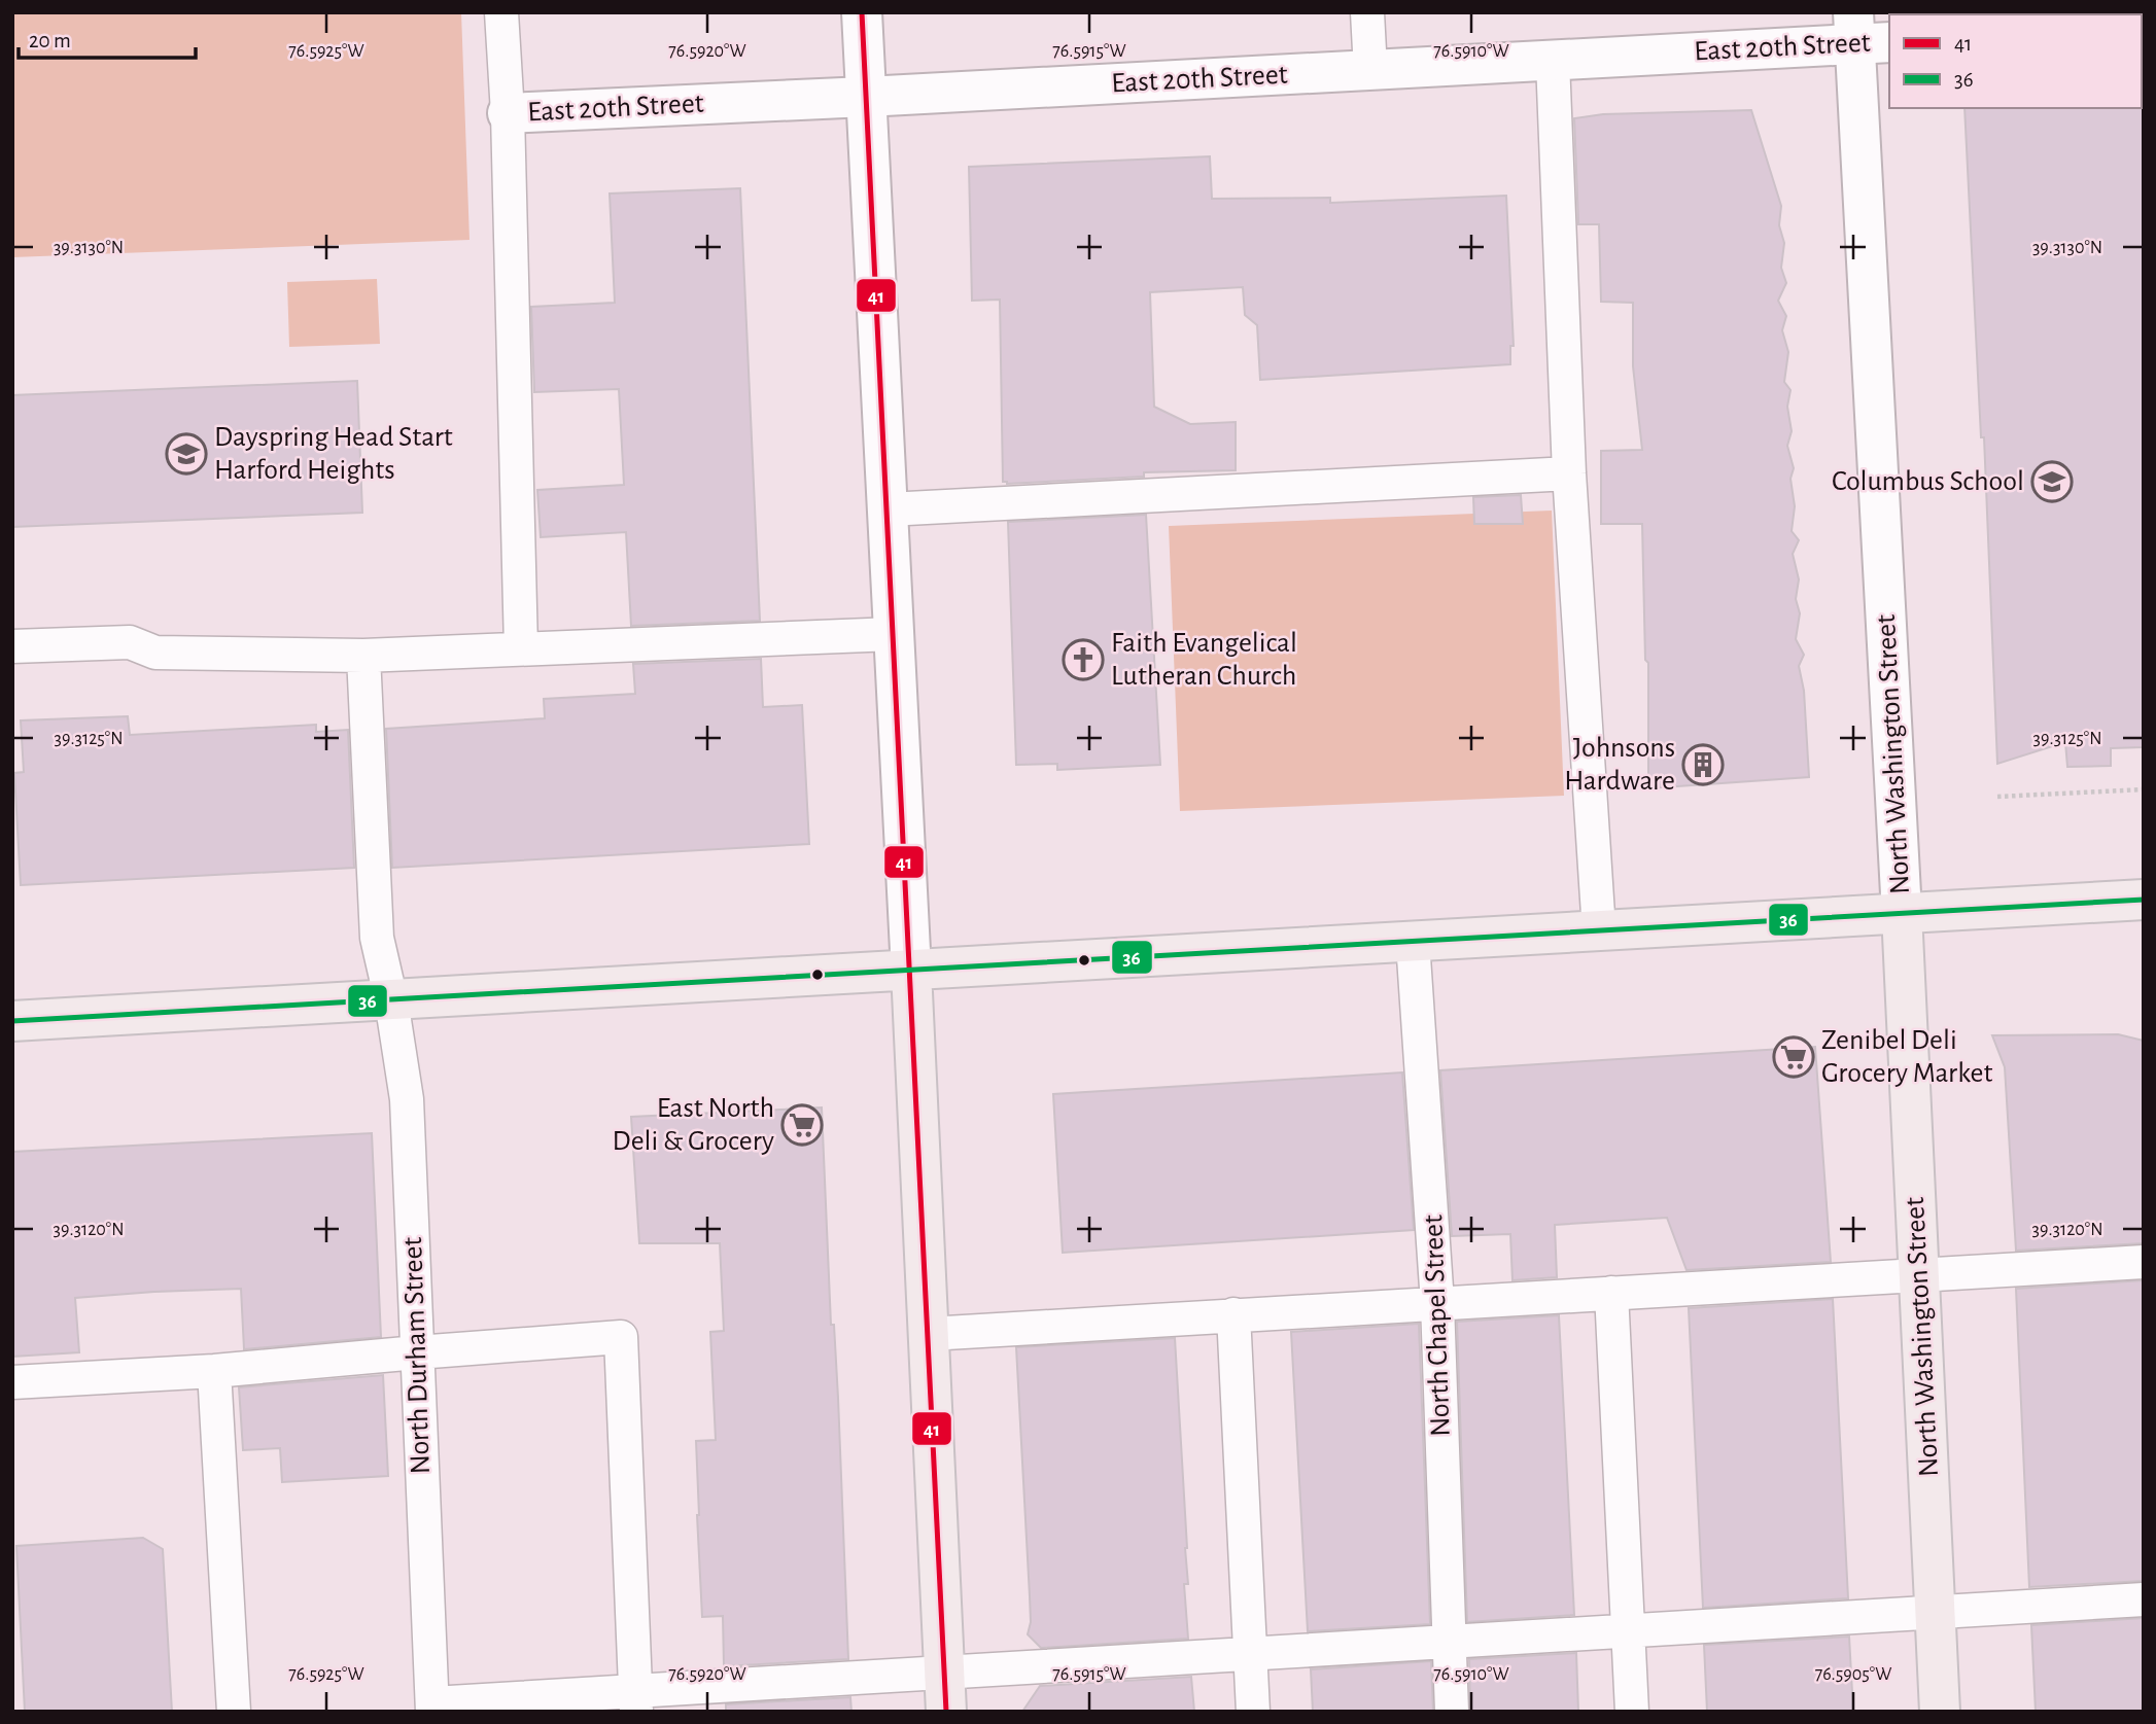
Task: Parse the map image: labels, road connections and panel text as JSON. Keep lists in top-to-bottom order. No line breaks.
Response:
{"streets":{"main road":["East 20th Street","North Washington Street"],"lane":["North Chapel Street","North Durham Street"]},"crossings":[["East 20th Street","North Washington Street"]],"places":{"school or university":["Dayspring Head Start Harford Heights","Columbus School"],"church":["Faith Evangelical Lutheran Church"],"building":["Johnsons Hardware"],"supermarket":["Zenibel Deli Grocery Market","East North Deli & Grocery"]},"lines":["transit line 41","transit line 36"],"legend":["41","36"],"scale_bar":"20 m","coordinates":["76.5925°W","76.5920°W","76.5915°W","76.5910°W","39.3130°N","39.3125°N","39.3120°N","76.5905°W"]}
